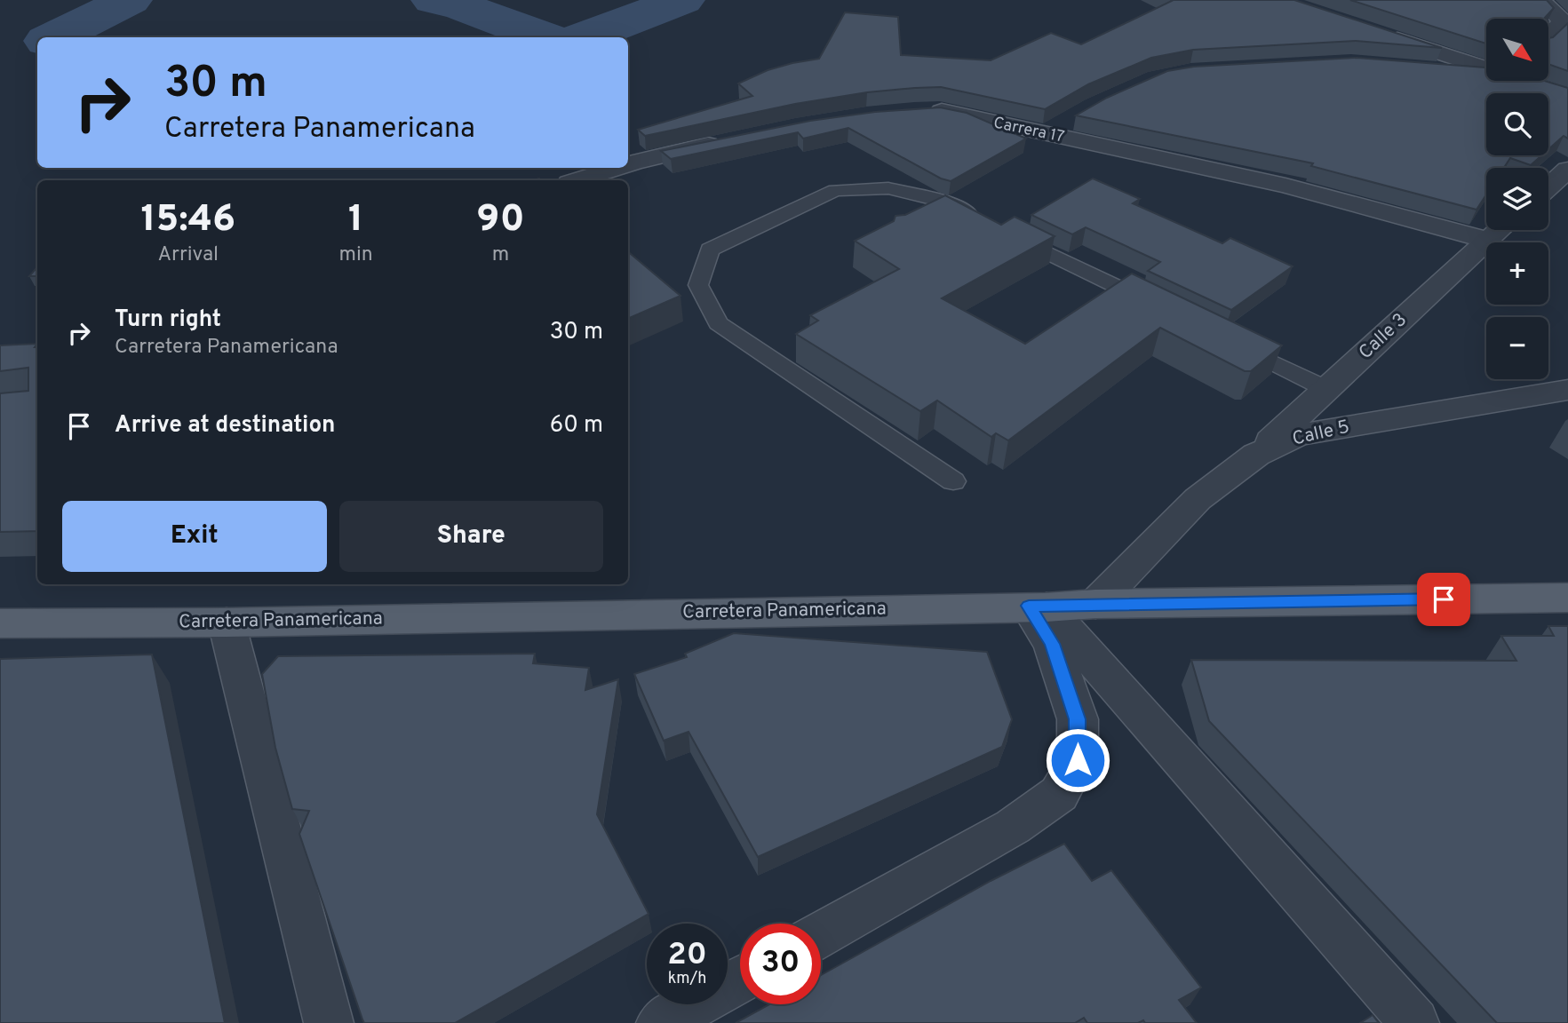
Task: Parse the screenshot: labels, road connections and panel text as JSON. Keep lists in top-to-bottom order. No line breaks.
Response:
{"streets":{"main road":["Carretera Panamericana"],"street":["Carrera 17","Calle 3","Calle 5"]},"crossings":[["Carrera 17","Calle 3"],["Calle 3","Calle 5"],["Calle 5","Carretera Panamericana"]],"north":"bottom right","page":{"map_buttons":["+","−"],"turn":["30 m","Carretera Panamericana"],"eta":["15:46","Arrival","1","min","90","m"],"list":[{"name":"Turn right","note":"Carretera Panamericana","value":"30 m"},{"name":"Arrive at destination","value":"60 m"}],"buttons":["Exit","Share"],"speed":"20 km/h","limit":"30"}}
